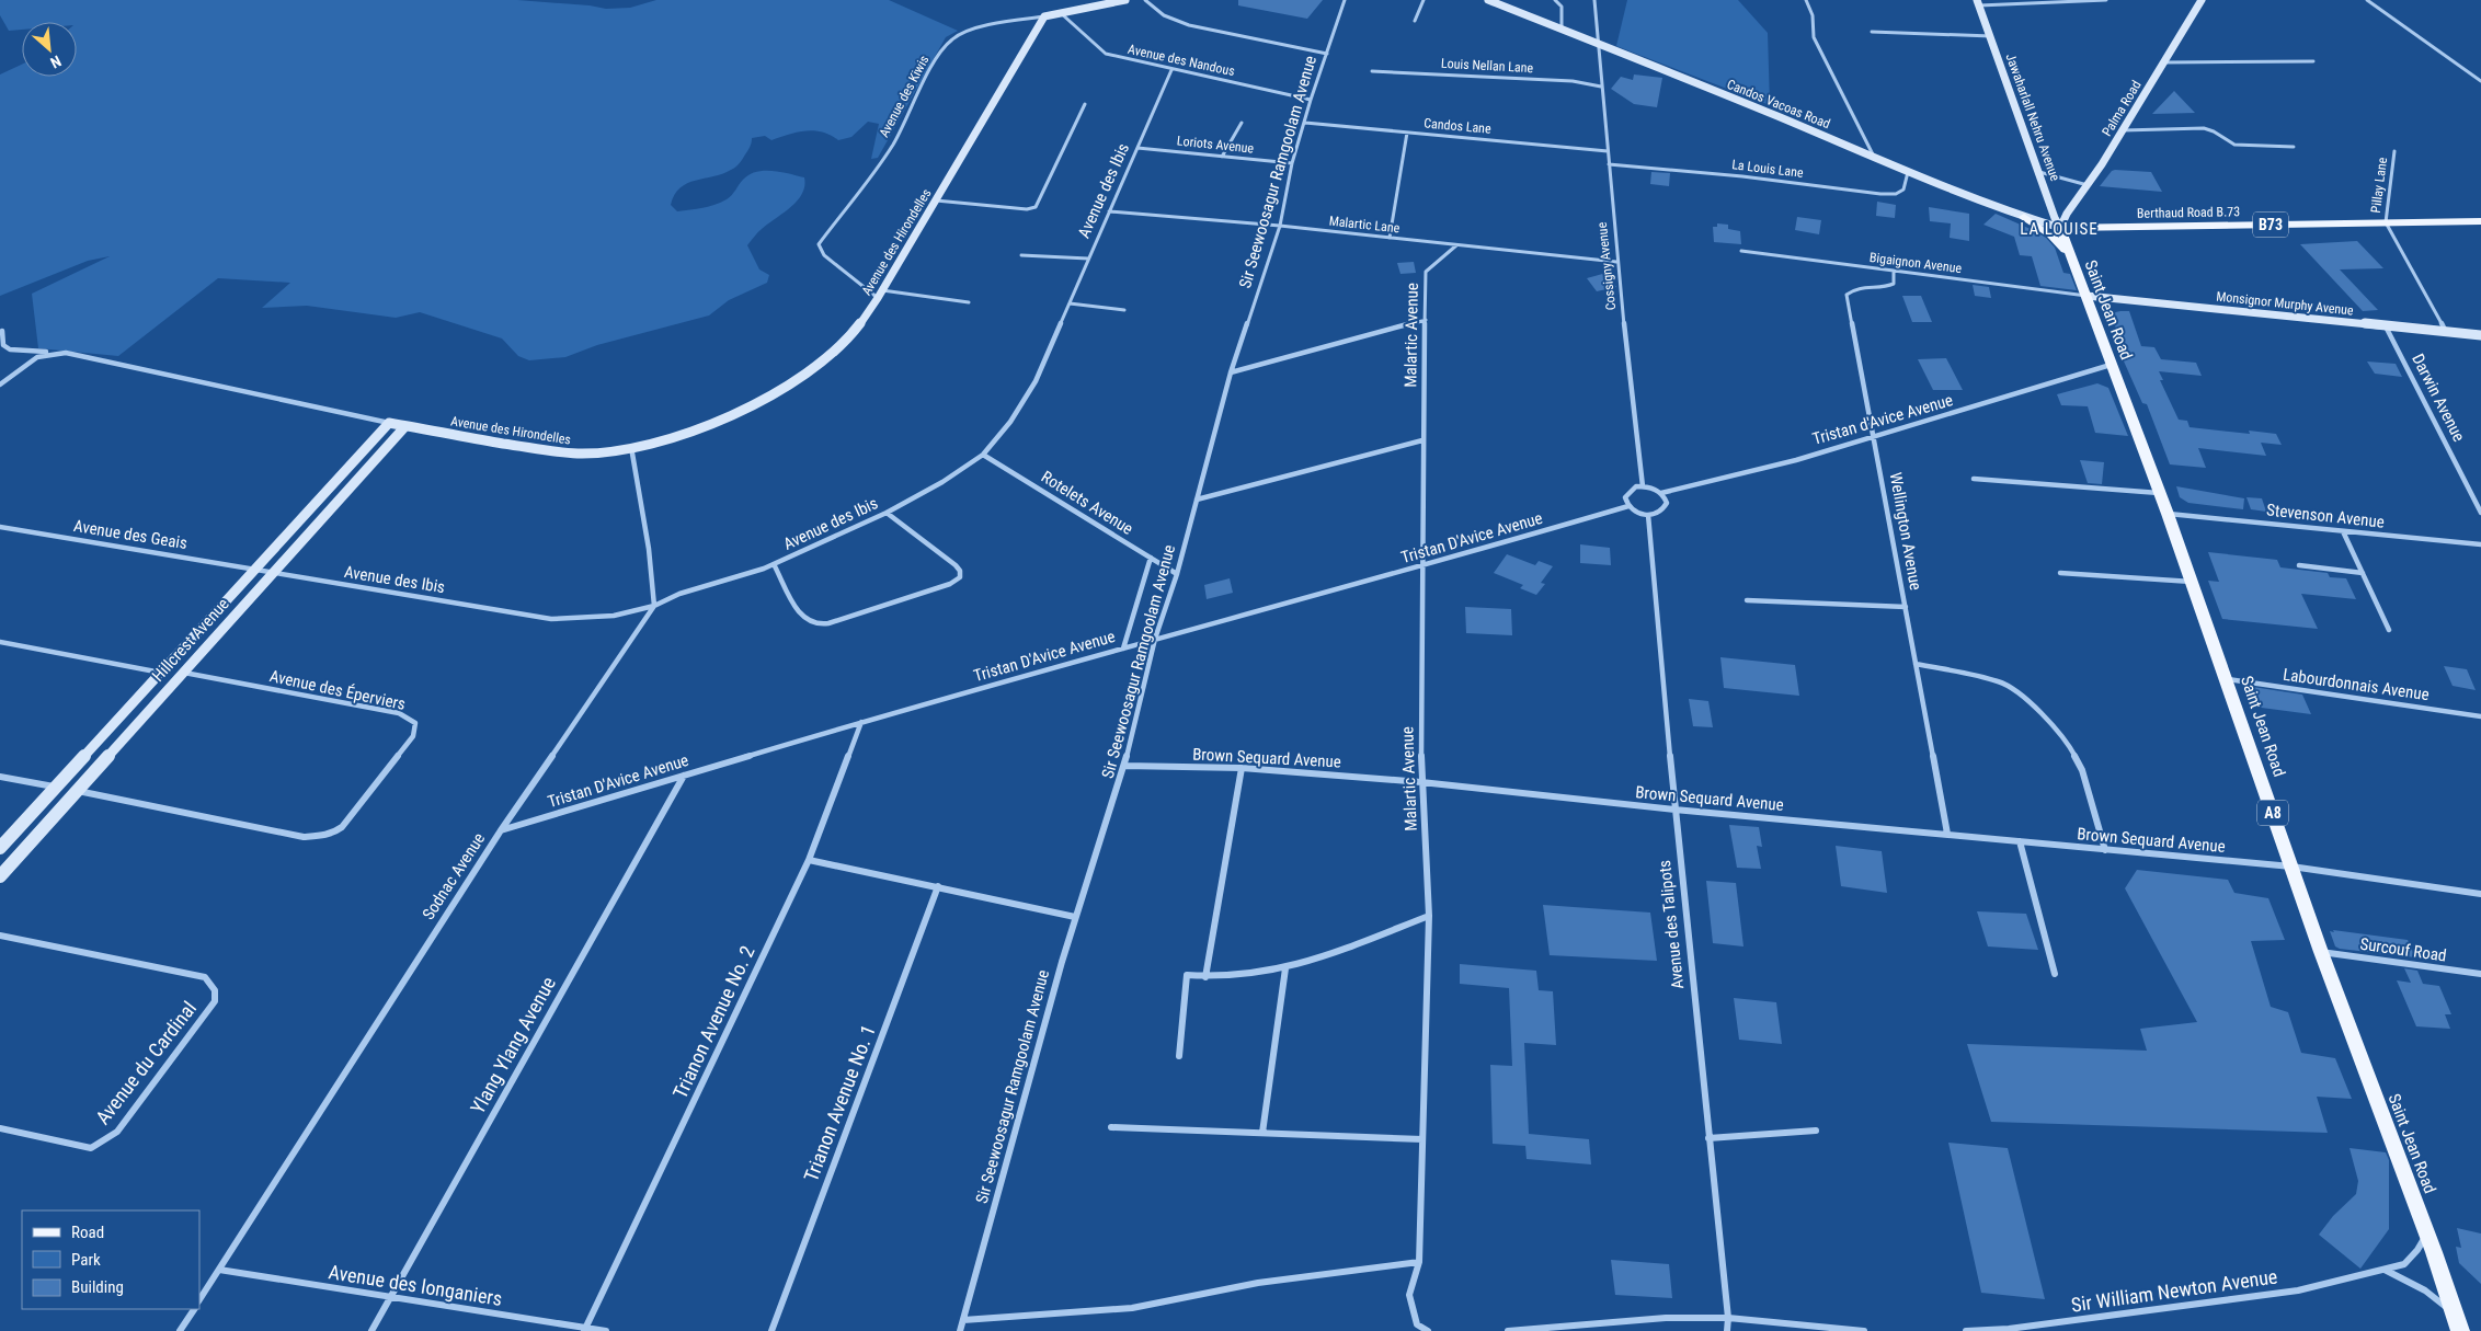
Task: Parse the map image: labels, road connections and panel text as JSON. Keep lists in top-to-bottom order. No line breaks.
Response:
{"streets":{"main road":["Avenue des Kiwis","Candos Vacoas Road","Palma Road","Jawaharlall Nehru Avenue","Berthaud Road B.73","B73","Avenue des Hirondelles","Monsignor Murphy Avenue","Saint Jean Road","Hillcrest Avenue","A8"],"street":["Avenue des Nandous","Louis Nellan Lane","Candos Lane","Loriots Avenue","La Louis Lane","Sir Seewoosagur Ramgoolam Avenue","Pillay Lane","Avenue des Ibis","Malartic Lane","Bigaignon Avenue","Cossigny Avenue","Malartic Avenue","Darwin Avenue","Tristan d'Avice Avenue","Rotelets Avenue","Stevenson Avenue","Wellington Avenue","Avenue des Geais","Tristan D'Avice Avenue","Labourdonnais Avenue","Avenue des Éperviers","Brown Sequard Avenue","Sodnac Avenue","Avenue des Talipots","Surcouf Road","Trianon Avenue No. 2","Ylang Ylang Avenue","Avenue du Cardinal","Trianon Avenue No. 1","Avenue des longaniers","Sir William Newton Avenue"]},"crossings":[["Avenue des Nandous","Avenue des Kiwis"],["Avenue des Nandous","Sir Seewoosagur Ramgoolam Avenue"],["Avenue des Nandous","Avenue des Ibis"],["Louis Nellan Lane","Cossigny Avenue"],["Avenue des Kiwis","Avenue des Hirondelles"],["Candos Vacoas Road","Palma Road"],["Candos Vacoas Road","Jawaharlall Nehru Avenue"],["Candos Vacoas Road","La Louis Lane"],["Candos Vacoas Road","Berthaud Road B.73"],["Candos Vacoas Road","Cossigny Avenue"],["Candos Vacoas Road","Saint Jean Road"],["Palma Road","Jawaharlall Nehru Avenue"],["Palma Road","Berthaud Road B.73"],["Palma Road","Saint Jean Road"],["Jawaharlall Nehru Avenue","Berthaud Road B.73"],["Jawaharlall Nehru Avenue","Saint Jean Road"],["Candos Lane","Sir Seewoosagur Ramgoolam Avenue"],["Candos Lane","Cossigny Avenue"],["Loriots Avenue","Sir Seewoosagur Ramgoolam Avenue"],["Loriots Avenue","Avenue des Ibis"],["La Louis Lane","Cossigny Avenue"],["Sir Seewoosagur Ramgoolam Avenue","Malartic Lane"],["Sir Seewoosagur Ramgoolam Avenue","Rotelets Avenue"],["Sir Seewoosagur Ramgoolam Avenue","Tristan D'Avice Avenue"],["Sir Seewoosagur Ramgoolam Avenue","Brown Sequard Avenue"],["Pillay Lane","Berthaud Road B.73"],["Avenue des Ibis","Malartic Lane"],["Avenue des Ibis","Rotelets Avenue"],["Avenue des Ibis","Avenue des Geais"],["Avenue des Ibis","Hillcrest Avenue"],["Avenue des Ibis","Sodnac Avenue"],["Berthaud Road B.73","Saint Jean Road"],["Malartic Lane","Cossigny Avenue"],["Malartic Lane","Malartic Avenue"],["Avenue des Hirondelles","Hillcrest Avenue"],["Bigaignon Avenue","Monsignor Murphy Avenue"],["Bigaignon Avenue","Saint Jean Road"],["Bigaignon Avenue","Wellington Avenue"],["Cossigny Avenue","Tristan d'Avice Avenue"],["Cossigny Avenue","Tristan D'Avice Avenue"],["Cossigny Avenue","Avenue des Talipots"],["Monsignor Murphy Avenue","Saint Jean Road"],["Monsignor Murphy Avenue","Darwin Avenue"],["Saint Jean Road","Tristan d'Avice Avenue"],["Saint Jean Road","Stevenson Avenue"],["Saint Jean Road","Labourdonnais Avenue"],["Saint Jean Road","Brown Sequard Avenue"],["Saint Jean Road","Surcouf Road"],["Saint Jean Road","Sir William Newton Avenue"],["Malartic Avenue","Tristan D'Avice Avenue"],["Malartic Avenue","Brown Sequard Avenue"],["Tristan d'Avice Avenue","Wellington Avenue"],["Tristan d'Avice Avenue","Tristan D'Avice Avenue"],["Tristan d'Avice Avenue","Avenue des Talipots"],["Wellington Avenue","Brown Sequard Avenue"],["Avenue des Geais","Hillcrest Avenue"],["Tristan D'Avice Avenue","Sodnac Avenue"],["Tristan D'Avice Avenue","Avenue des Talipots"],["Tristan D'Avice Avenue","Trianon Avenue No. 2"],["Tristan D'Avice Avenue","Ylang Ylang Avenue"],["Hillcrest Avenue","Avenue des Éperviers"],["Brown Sequard Avenue","Avenue des Talipots"],["Sodnac Avenue","Avenue des longaniers"],["Trianon Avenue No. 2","Avenue des longaniers"],["Ylang Ylang Avenue","Avenue des longaniers"]],"districts":["LA LOUISE"],"legend":["Road","Park","Building"],"north":"bottom right"}
